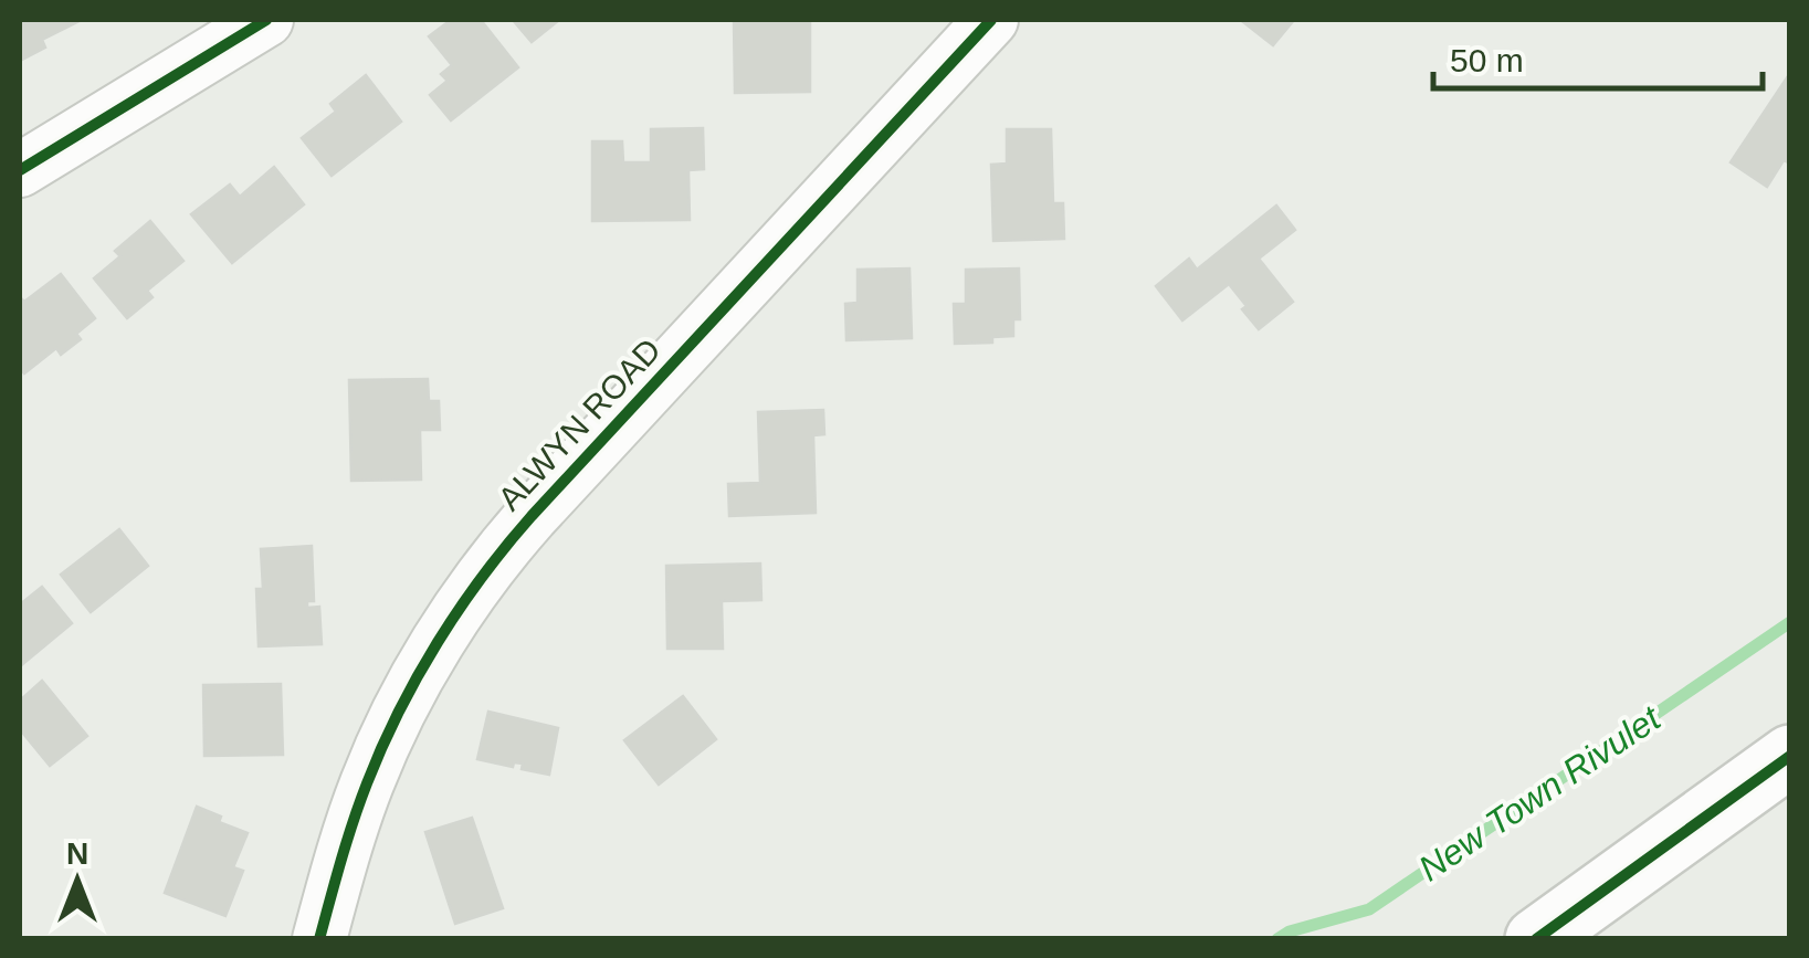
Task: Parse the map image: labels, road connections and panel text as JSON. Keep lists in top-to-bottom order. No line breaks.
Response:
{"streets":{"street":["ALWYN ROAD"]},"water":["New Town Rivulet"],"scale_bar":"50 m","north":"top"}
